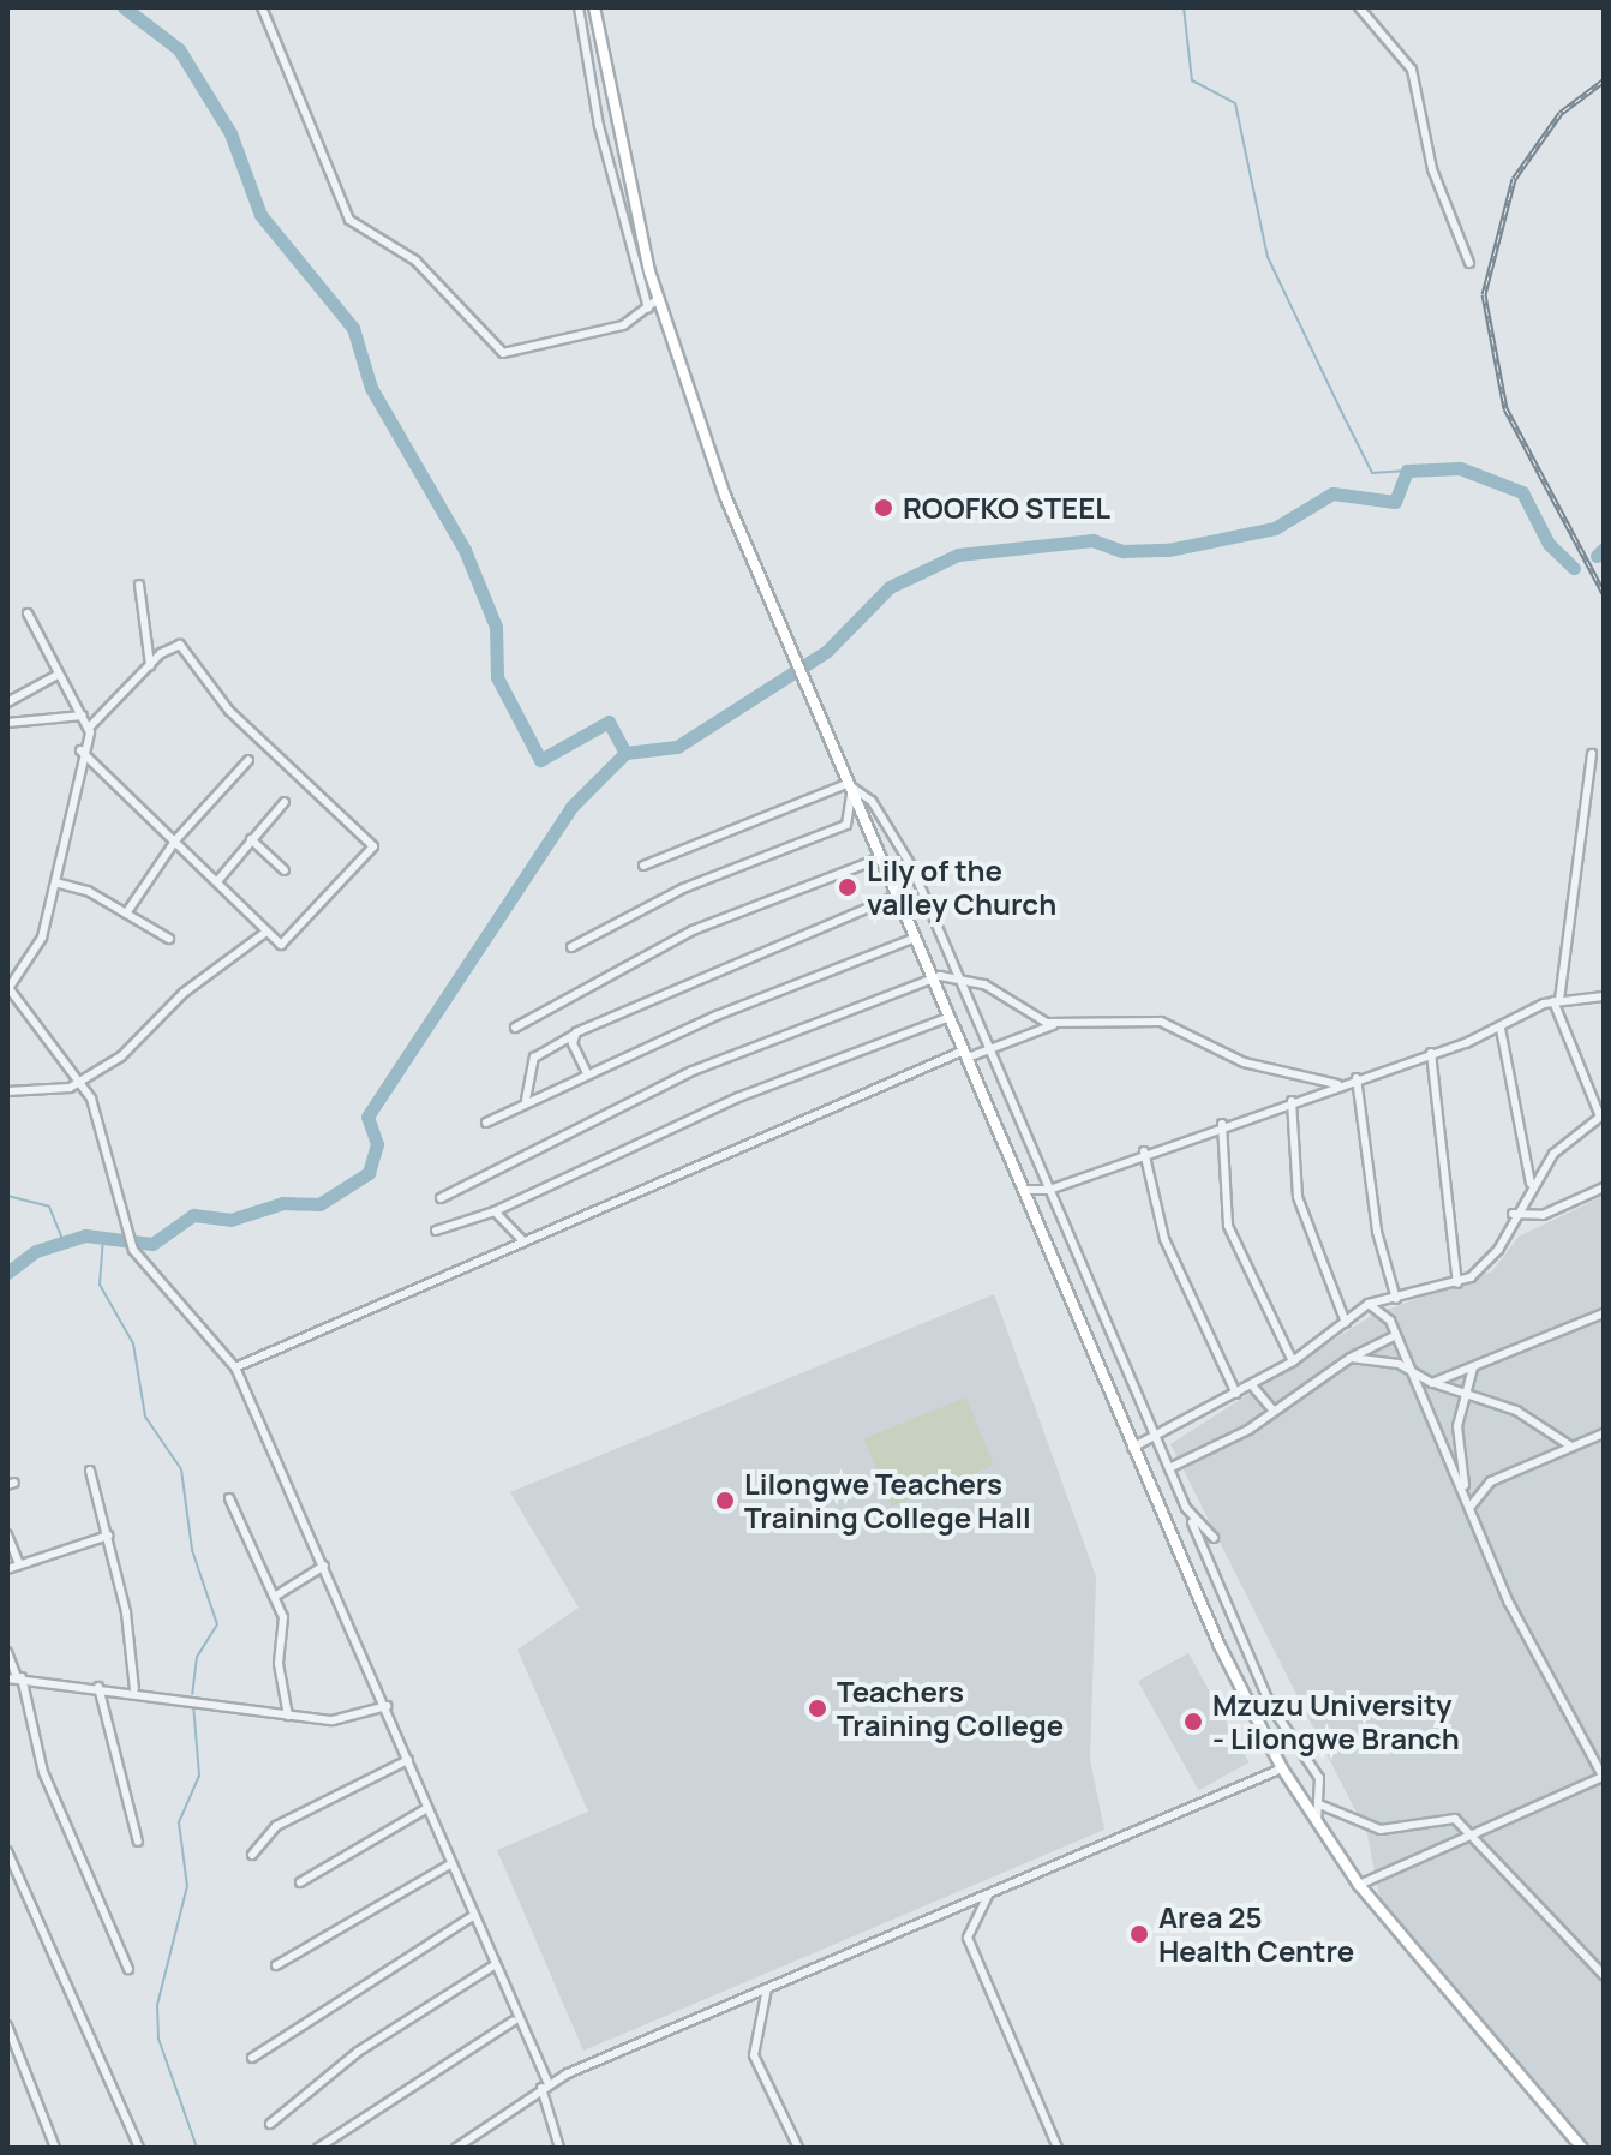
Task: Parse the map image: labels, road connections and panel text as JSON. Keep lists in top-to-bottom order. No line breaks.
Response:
{"places":["ROOFKO STEEL","Lily of the valley Church","Lilongwe Teachers Training College Hall","Teachers Training College","Mzuzu University - Lilongwe Branch","Area 25 Health Centre"]}
